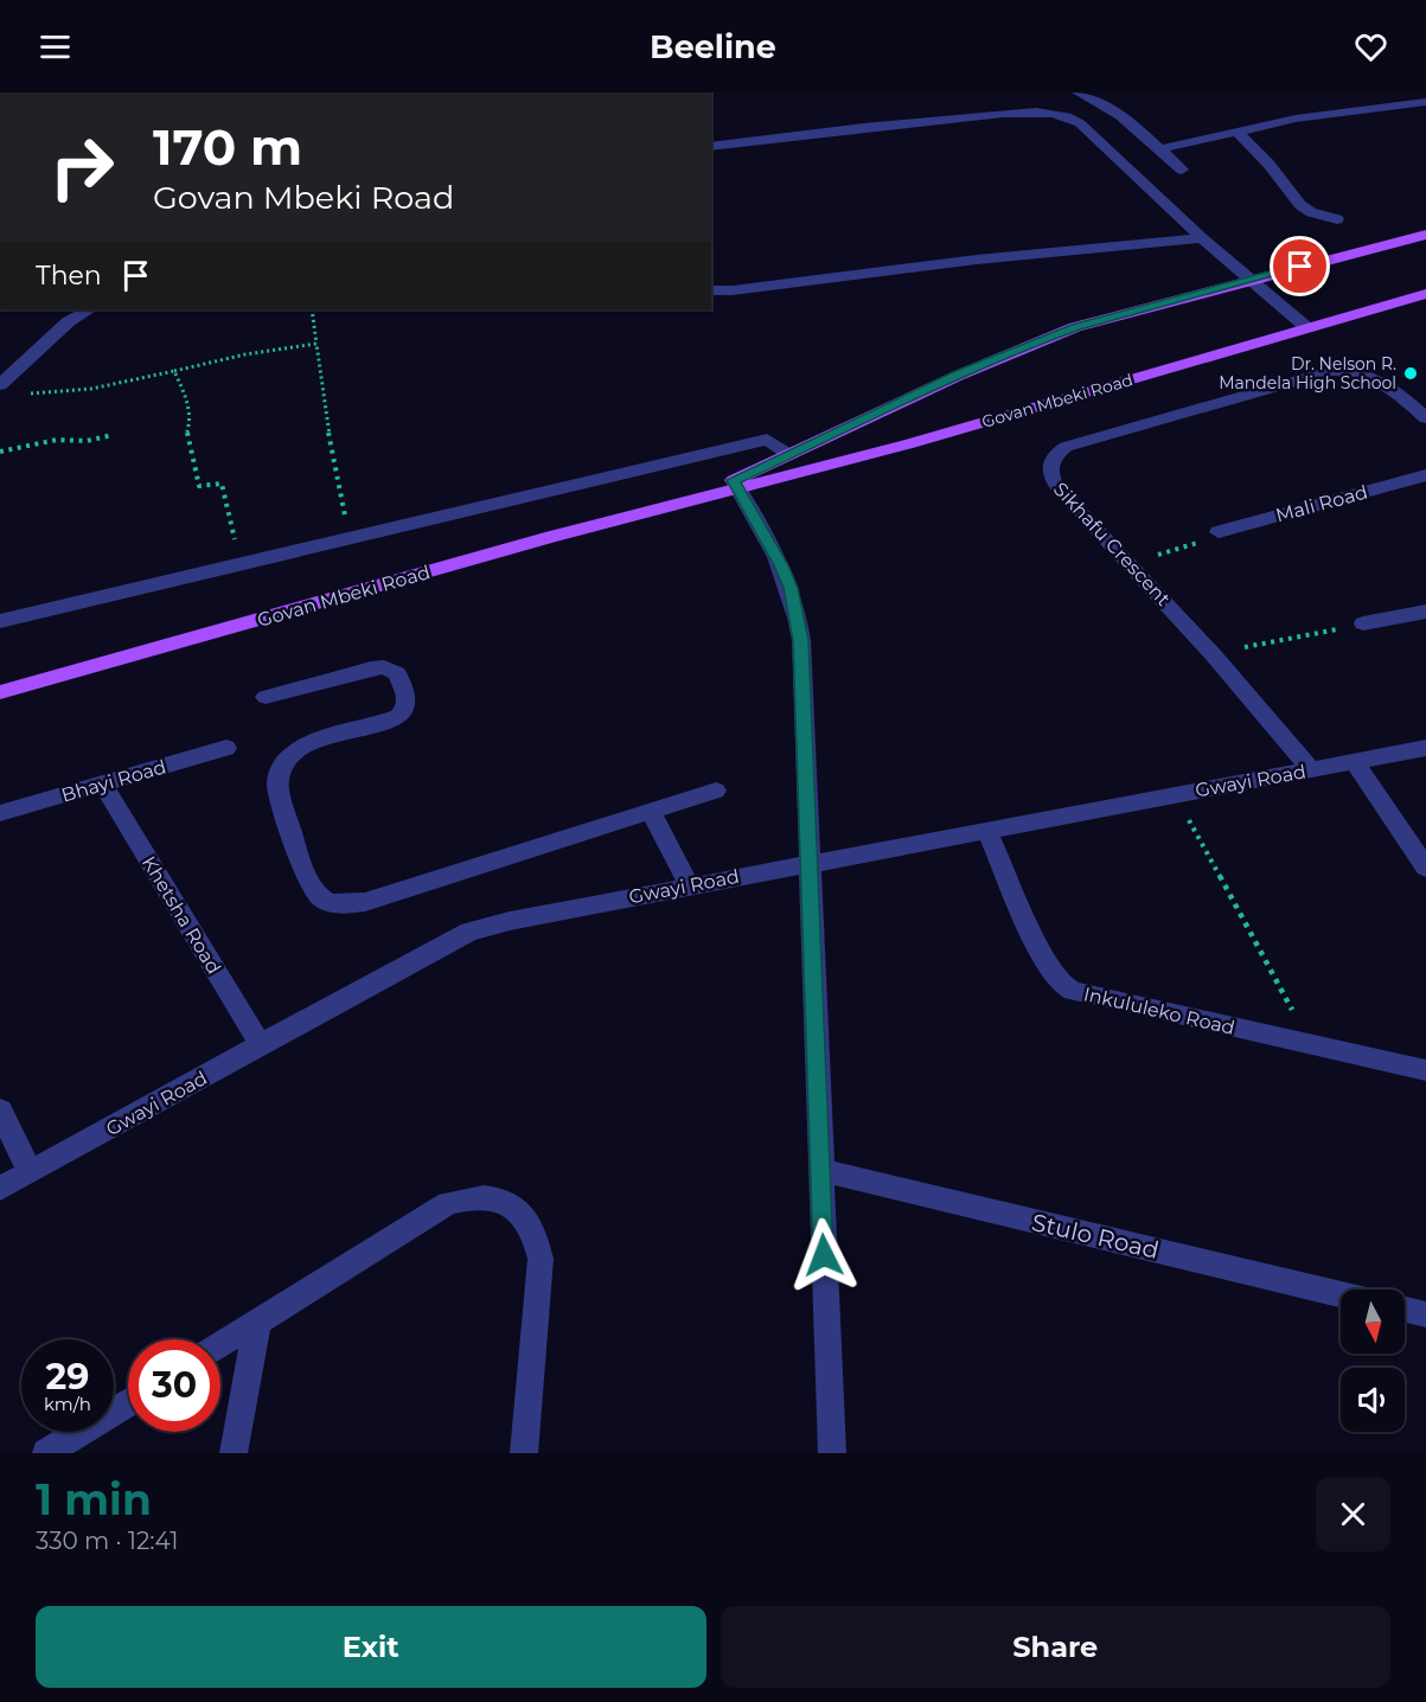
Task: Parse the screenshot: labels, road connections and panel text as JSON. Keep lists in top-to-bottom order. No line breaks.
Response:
{"streets":{"main road":["Govan Mbeki Road"],"street":["Mali Road","Sikhafu Crescent","Bhayi Road","Gwayi Road","Khetsha Road","Inkululeko Road","Stulo Road"]},"crossings":[["Sikhafu Crescent","Gwayi Road"],["Bhayi Road","Khetsha Road"],["Gwayi Road","Khetsha Road"],["Gwayi Road","Inkululeko Road"]],"places":["Dr. Nelson R. Mandela High School"],"north":"bottom","page":{"header":"Beeline","turn":["170 m","Govan Mbeki Road"],"then":"Then","speed":"29 km/h","limit":"30","heading":["1 min","330 m · 12:41"],"buttons":["Exit","Share"]}}
